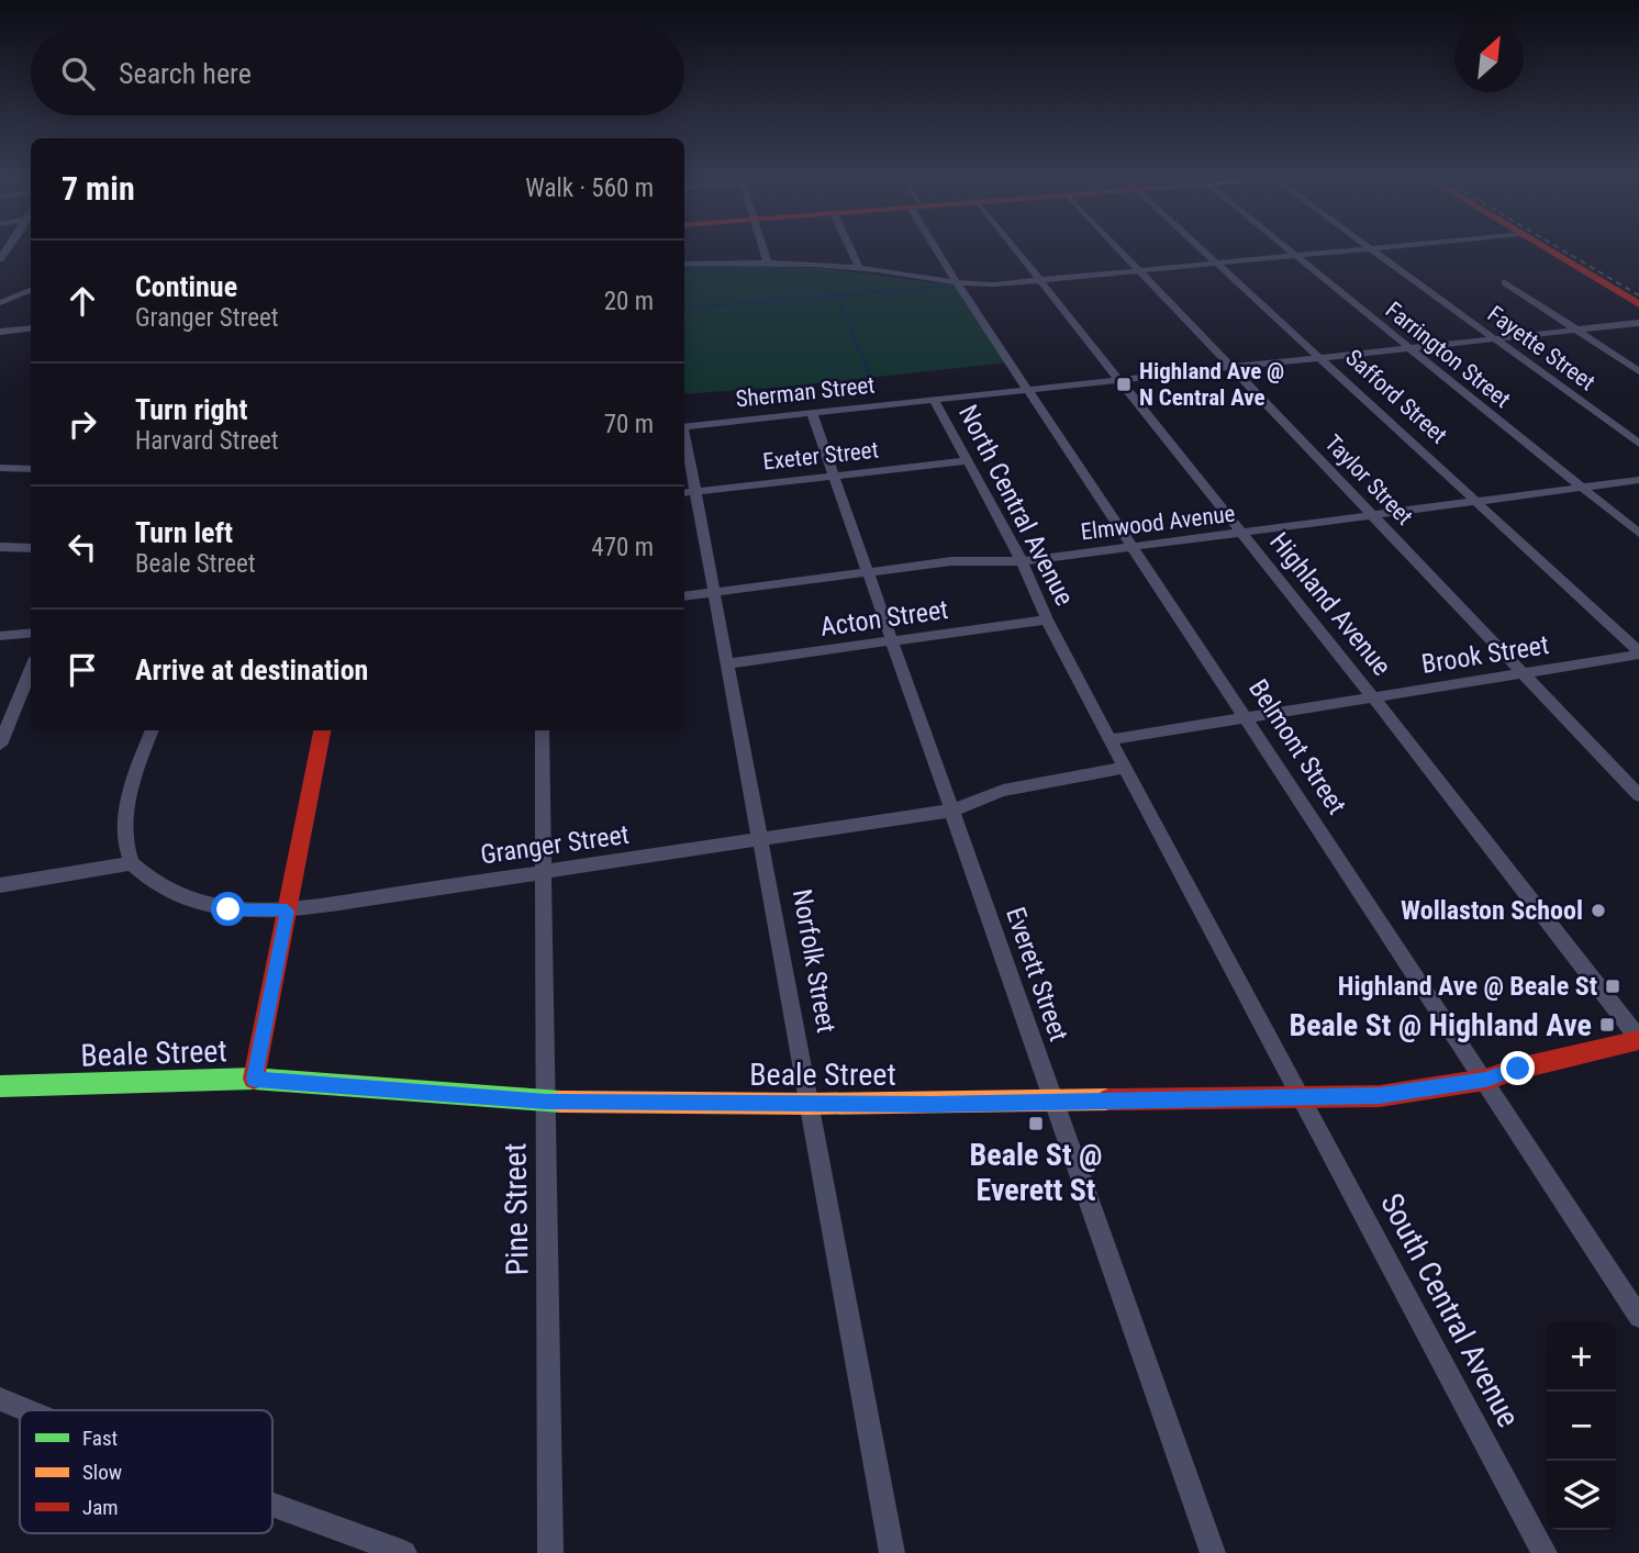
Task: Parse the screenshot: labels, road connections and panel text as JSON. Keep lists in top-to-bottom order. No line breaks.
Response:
{"streets":{"main road":["Beale Street"],"street":["Fayette Street","Farrington Street","Sherman Street","Safford Street","Exeter Street","Taylor Street","North Central Avenue","Elmwood Avenue","Highland Avenue","Acton Street","Brook Street","Belmont Street","Granger Street","Norfolk Street","Everett Street","Pine Street","South Central Avenue"]},"crossings":[["Fayette Street","North Central Avenue"],["Farrington Street","North Central Avenue"],["Farrington Street","Elmwood Avenue"],["Sherman Street","North Central Avenue"],["Sherman Street","Everett Street"],["Safford Street","North Central Avenue"],["Safford Street","Elmwood Avenue"],["Safford Street","Brook Street"],["Exeter Street","North Central Avenue"],["Exeter Street","Norfolk Street"],["Exeter Street","Everett Street"],["Taylor Street","North Central Avenue"],["Taylor Street","Elmwood Avenue"],["Taylor Street","Brook Street"],["North Central Avenue","Elmwood Avenue"],["North Central Avenue","Highland Avenue"],["North Central Avenue","Acton Street"],["North Central Avenue","Brook Street"],["North Central Avenue","Belmont Street"],["North Central Avenue","Granger Street"],["North Central Avenue","Beale Street"],["North Central Avenue","South Central Avenue"],["Elmwood Avenue","Highland Avenue"],["Elmwood Avenue","Belmont Street"],["Elmwood Avenue","Norfolk Street"],["Elmwood Avenue","Everett Street"],["Highland Avenue","Brook Street"],["Highland Avenue","Beale Street"],["Acton Street","Norfolk Street"],["Acton Street","Everett Street"],["Brook Street","Belmont Street"],["Belmont Street","Beale Street"],["Granger Street","Norfolk Street"],["Granger Street","Everett Street"],["Granger Street","Pine Street"],["Norfolk Street","Beale Street"],["Everett Street","Beale Street"],["Beale Street","Pine Street"],["Beale Street","South Central Avenue"]],"places":{"transit":["Highland Ave @ N Central Ave","Highland Ave @ Beale St","Beale St @ Highland Ave","Beale St @ Everett St"],"other":["Wollaston School"]},"legend":["Fast","Slow","Jam"],"north":"top right","page":{"search":"Search here","heading":["7 min","Walk · 560 m"],"list":[["Continue","Granger Street","20 m"],["Turn right","Harvard Street","70 m"],["Turn left","Beale Street","470 m"],"Arrive at destination"],"map_buttons":["+","−"]}}
